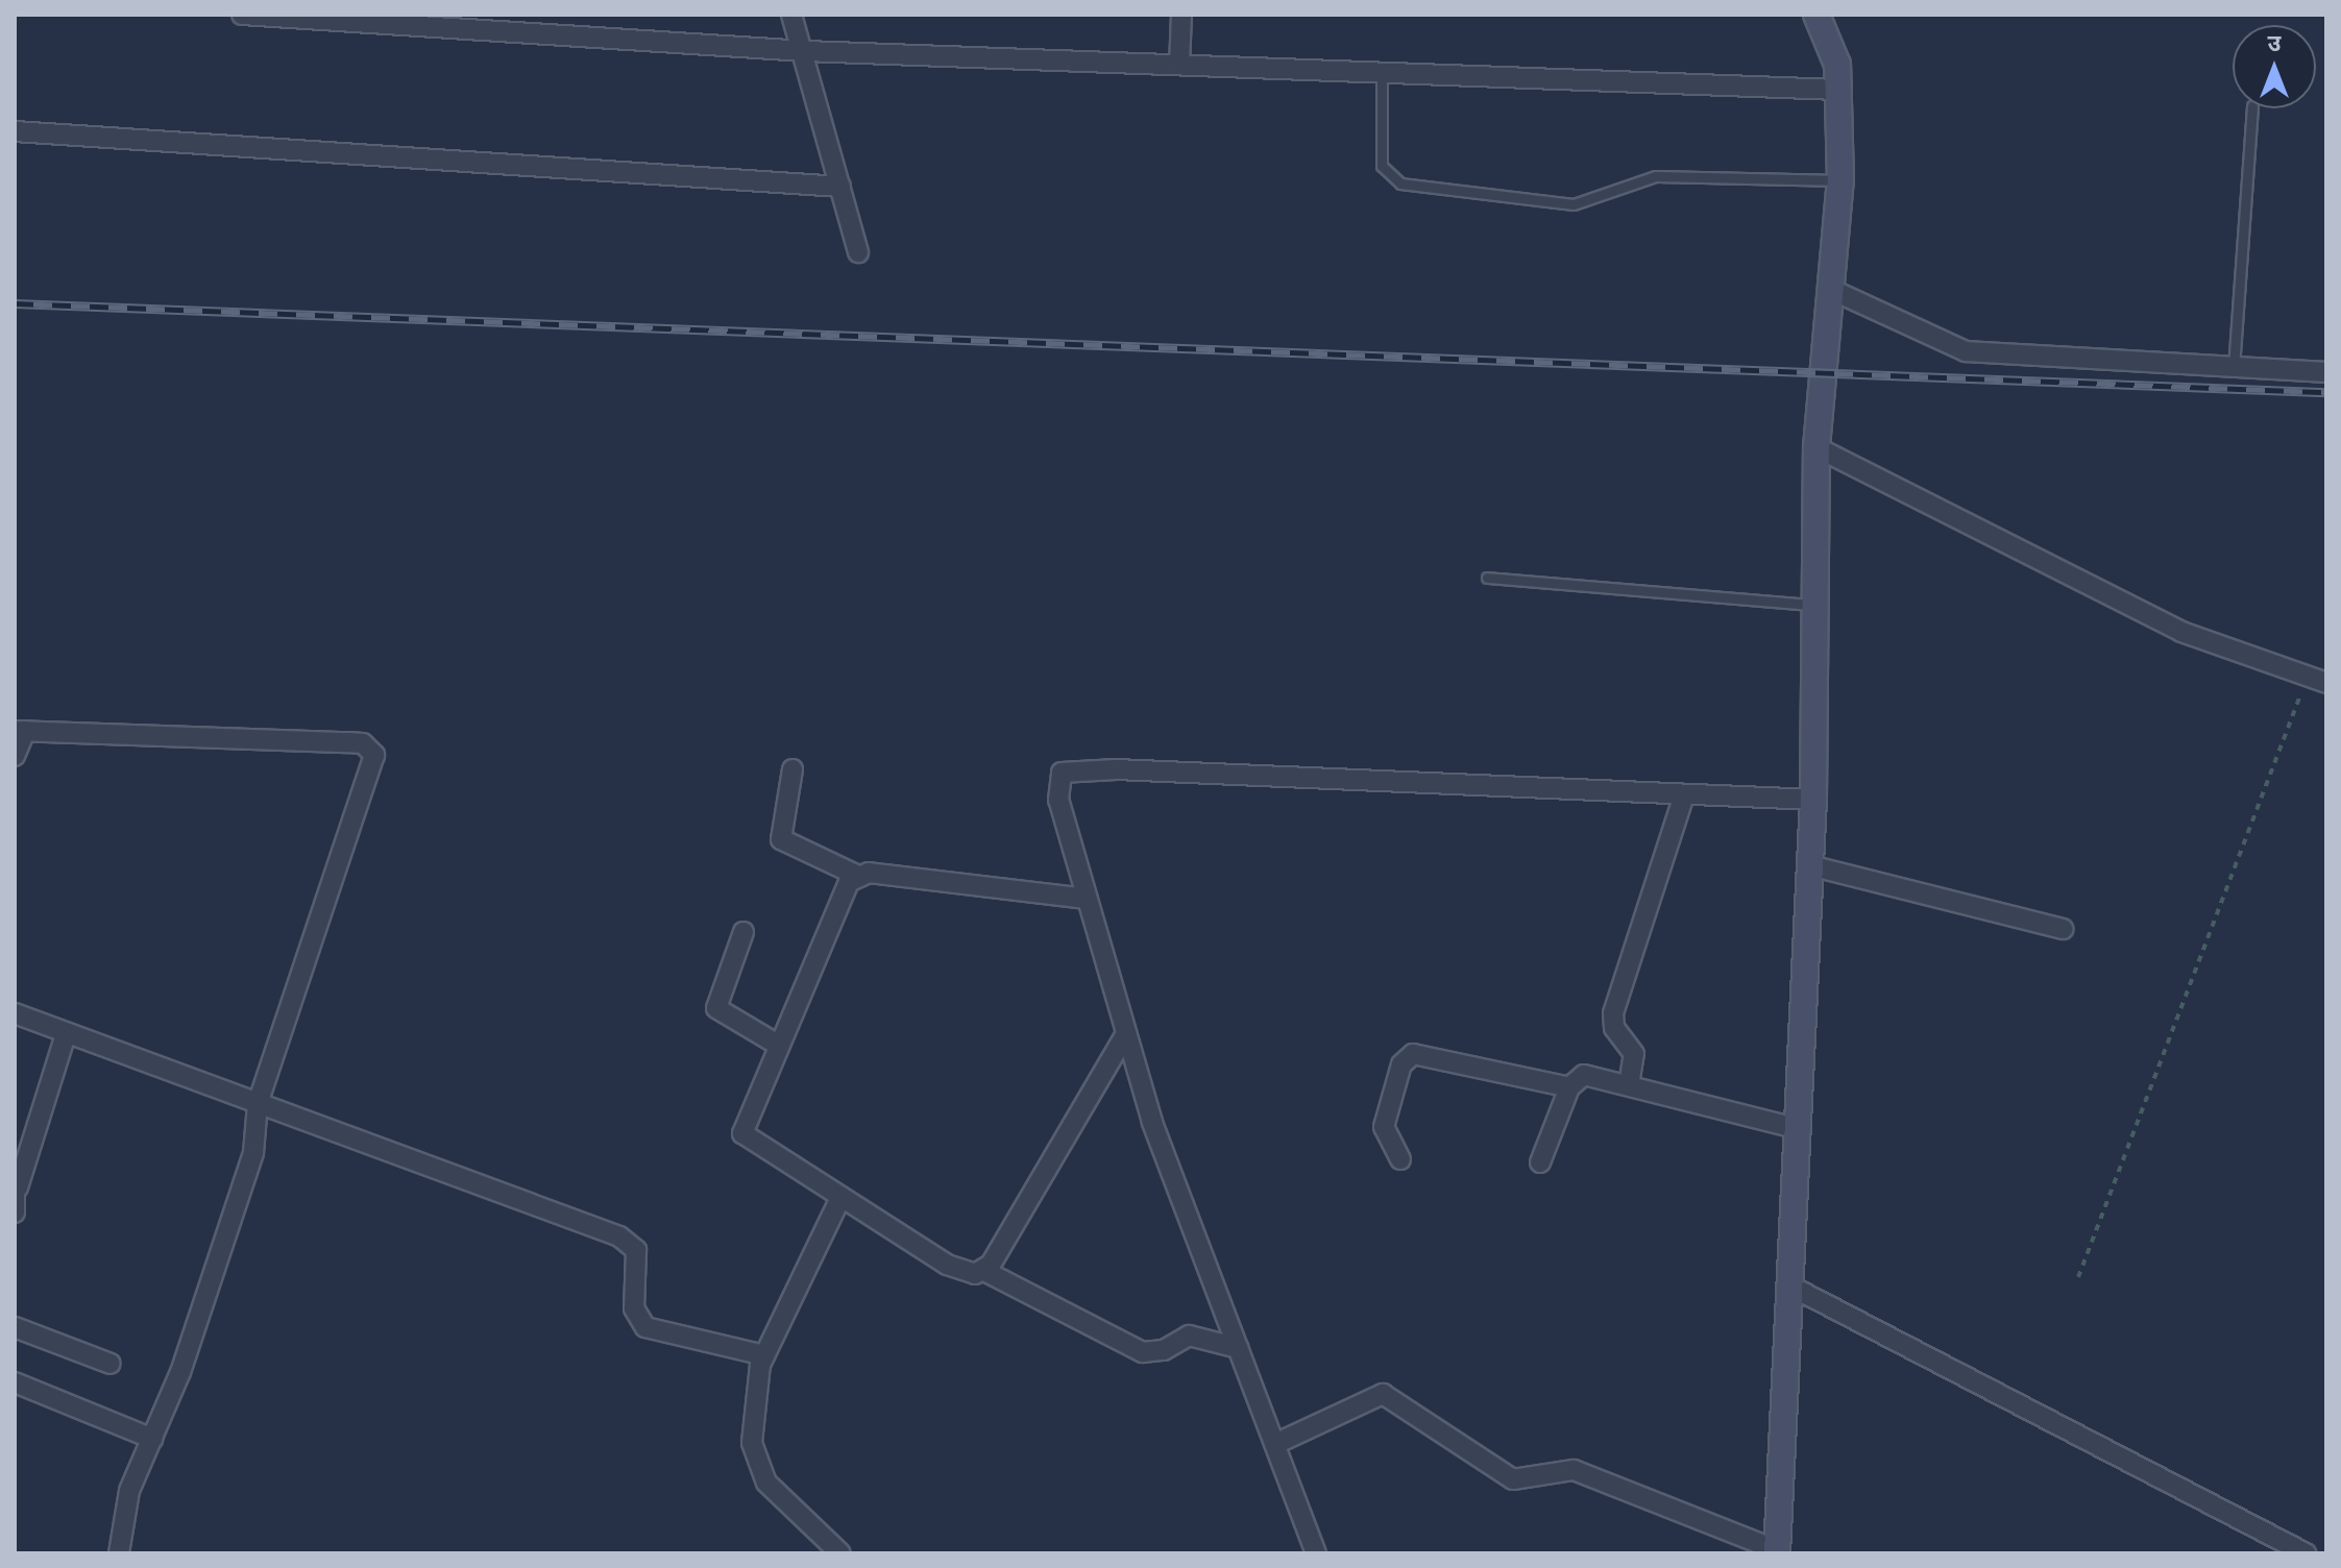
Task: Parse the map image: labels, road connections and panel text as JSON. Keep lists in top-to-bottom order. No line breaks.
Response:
{"north":"top"}
